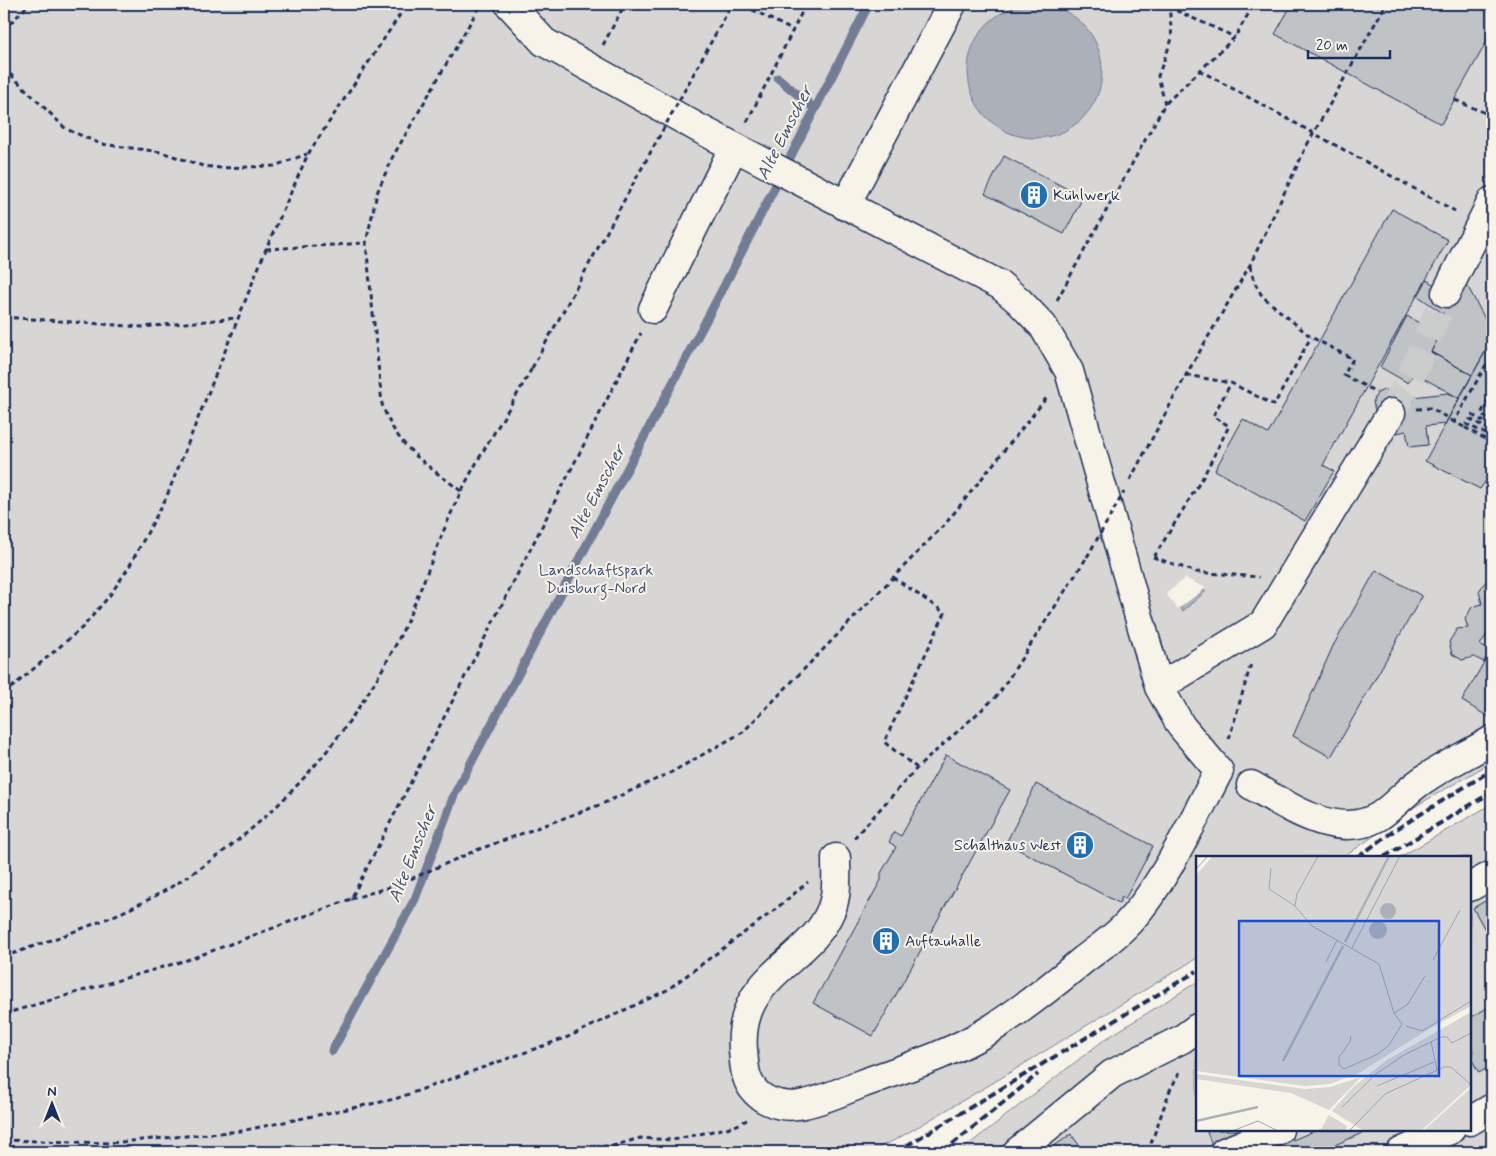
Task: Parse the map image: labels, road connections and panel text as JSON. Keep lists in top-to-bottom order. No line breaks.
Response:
{"water":["Alte Emscher"],"parks":["Landschaftspark Duisburg-Nord"],"places":{"building":["Kühlwerk","Schalthaus West","Auftauhalle"]},"scale_bar":"20 m","north":"top"}
